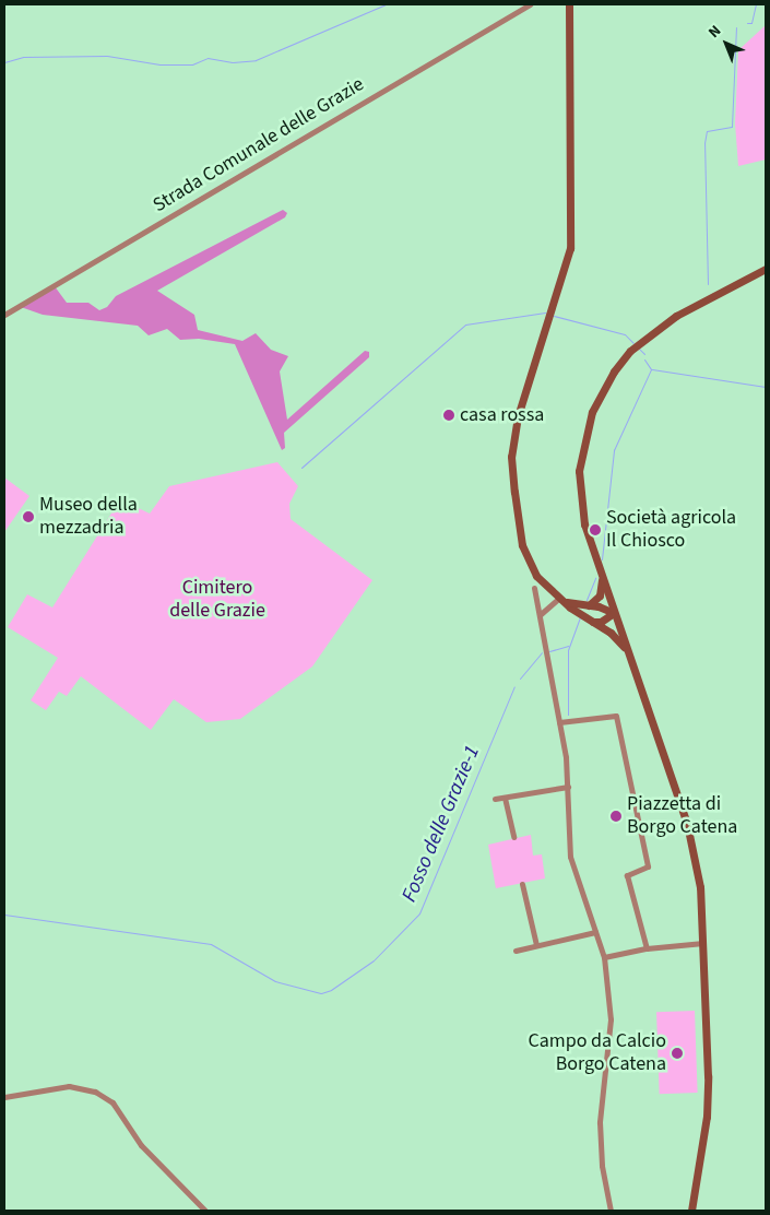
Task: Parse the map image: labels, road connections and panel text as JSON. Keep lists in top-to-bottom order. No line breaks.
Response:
{"streets":{"street":["Strada Comunale delle Grazie"]},"water":["Fosso delle Grazie-1"],"parks":["Cimitero delle Grazie"],"places":["casa rossa","Museo della mezzadria","Società agricola Il Chiosco","Piazzetta di Borgo Catena","Campo da Calcio Borgo Catena"],"north":"top left"}
